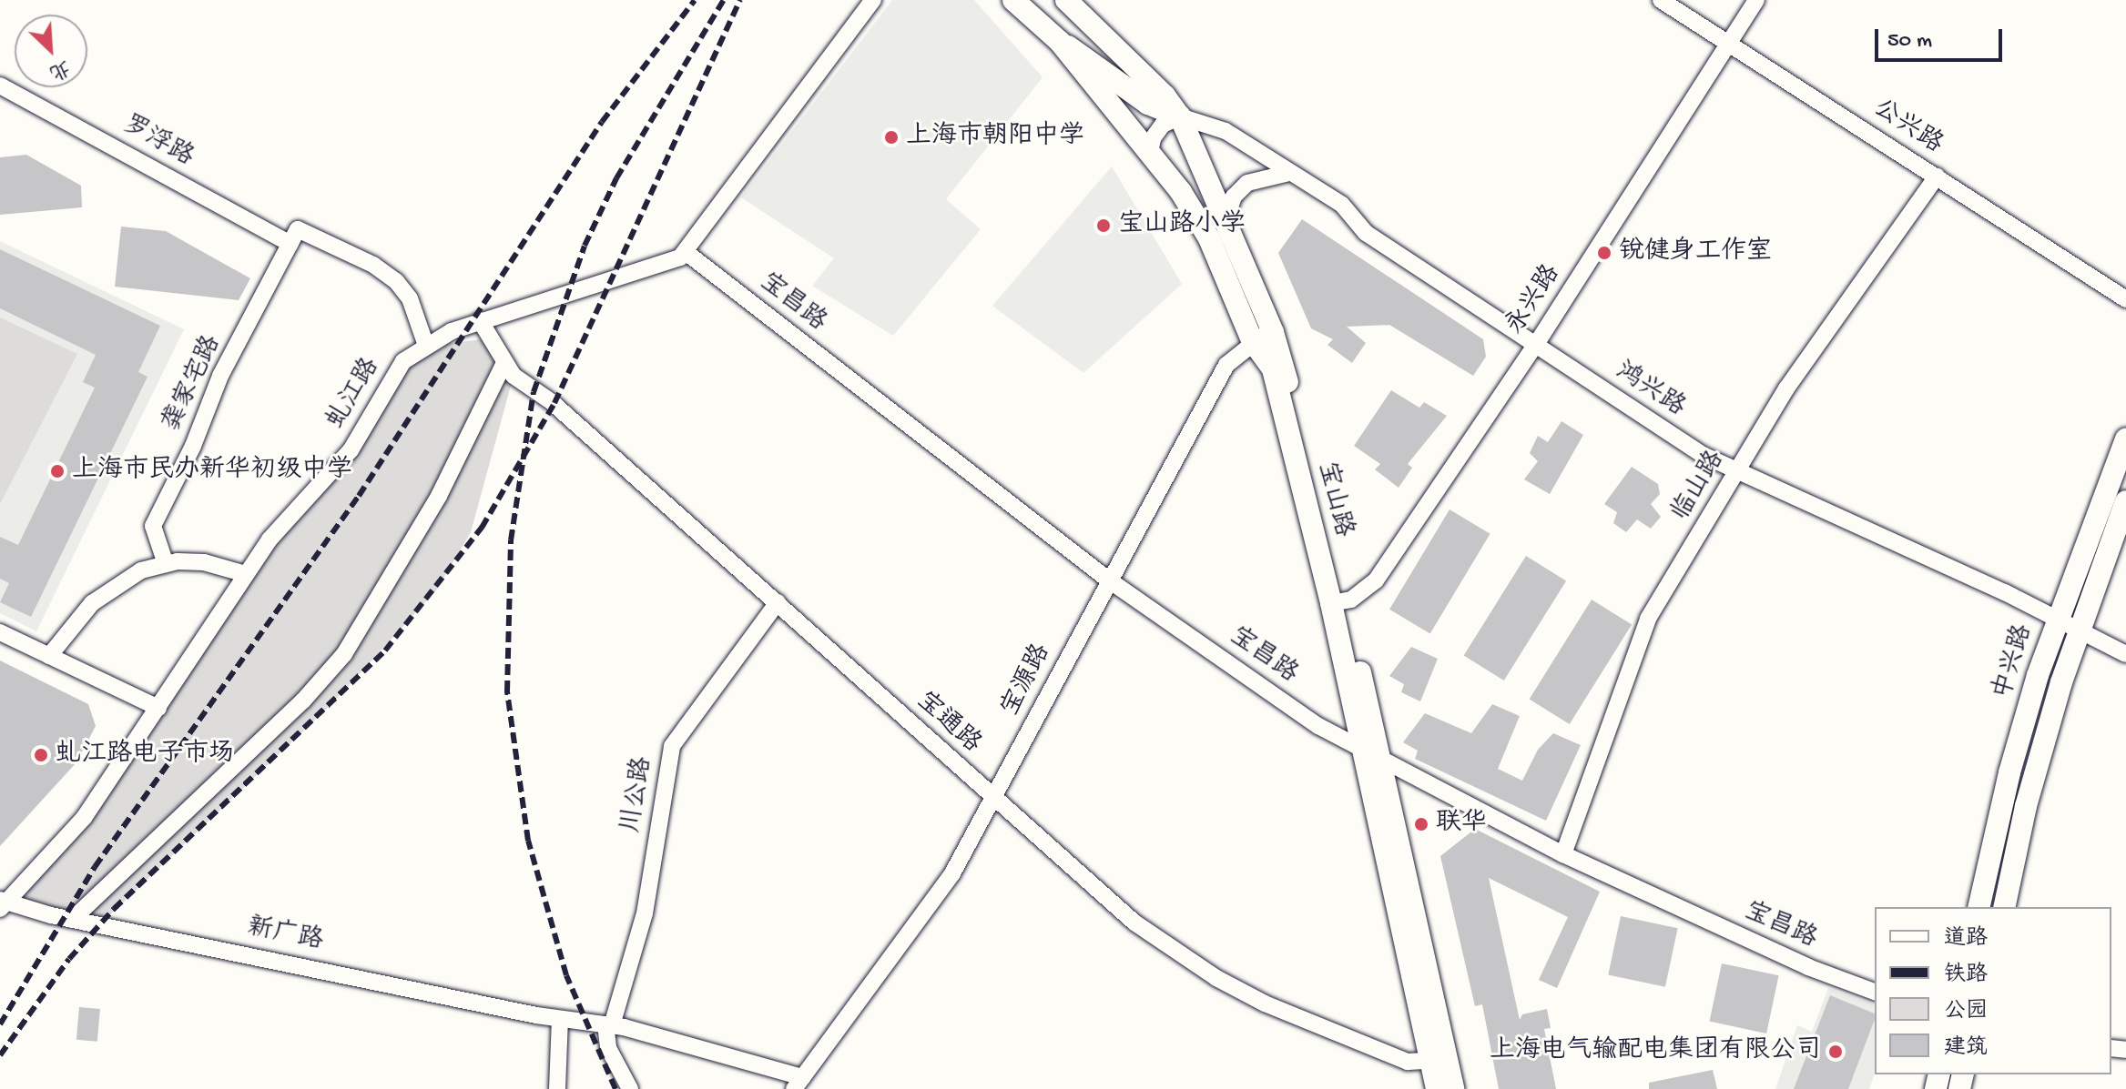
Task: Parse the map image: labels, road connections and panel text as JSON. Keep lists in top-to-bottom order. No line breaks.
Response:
{"streets":{"main road":["宝山路","中兴路"],"street":["公兴路","罗浮路","永兴路","宝昌路","龚家宅路","鸿兴路","虬江路","临山路","宝源路","宝通路","川公路","新广路"]},"crossings":[["公兴路","永兴路"],["公兴路","临山路"],["罗浮路","龚家宅路"],["罗浮路","虬江路"],["永兴路","鸿兴路"],["永兴路","宝山路"],["宝昌路","虬江路"],["宝昌路","临山路"],["宝昌路","宝山路"],["宝昌路","宝源路"],["鸿兴路","临山路"],["鸿兴路","宝山路"],["鸿兴路","中兴路"],["虬江路","宝通路"],["虬江路","新广路"],["宝山路","宝源路"],["宝山路","宝通路"],["宝源路","宝通路"],["宝源路","新广路"],["宝通路","川公路"],["川公路","新广路"]],"places":["上海市朝阳中学","宝山路小学","锐健身工作室","上海市民办新华初级中学","虬江路电子市场","联华","上海电气输配电集团有限公司"],"legend":["道路","铁路","公园","建筑"],"scale_bar":"50 m","north":"bottom right"}
